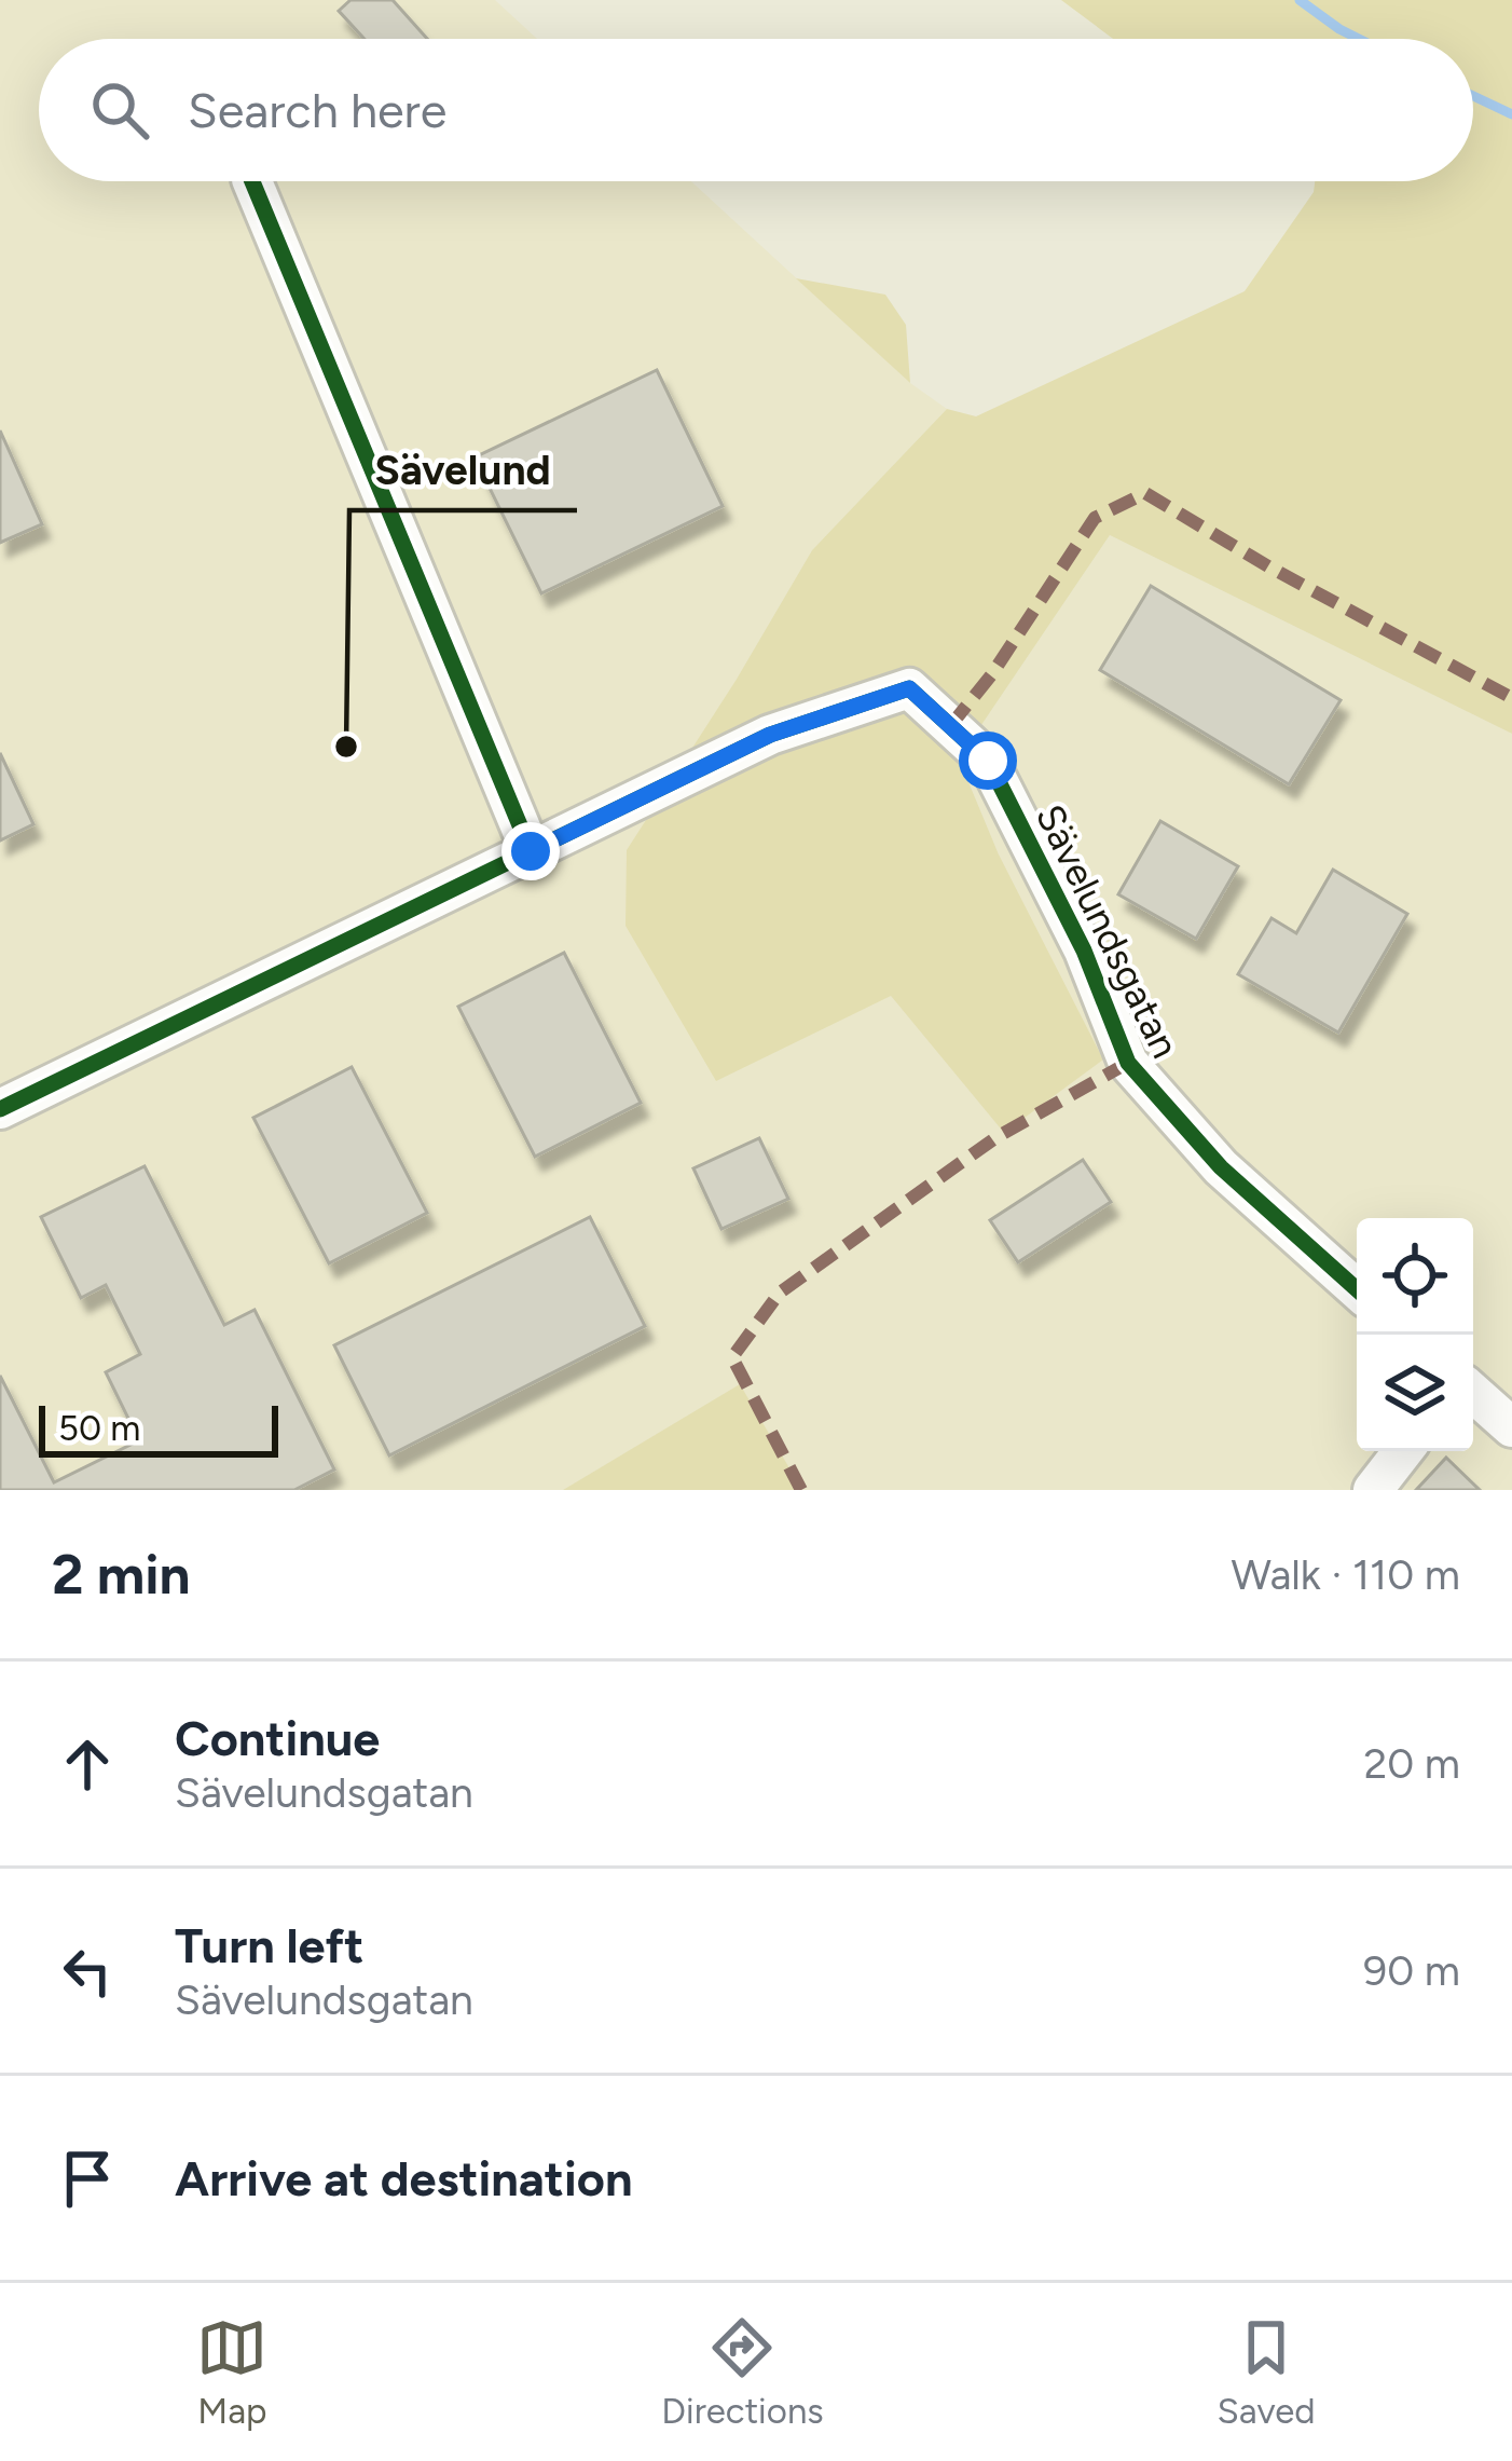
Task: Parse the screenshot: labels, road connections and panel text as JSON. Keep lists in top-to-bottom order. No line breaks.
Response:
{"streets":{"street":["Sävelundsgatan"]},"places":["Sävelund"],"scale_bar":"50 m","page":{"search":"Search here","scale":"50 m","heading":["2 min","Walk · 110 m"],"list":[["Continue","Sävelundsgatan","20 m"],["Turn left","Sävelundsgatan","90 m"],"Arrive at destination"],"nav":["Map","Directions","Saved"]}}
